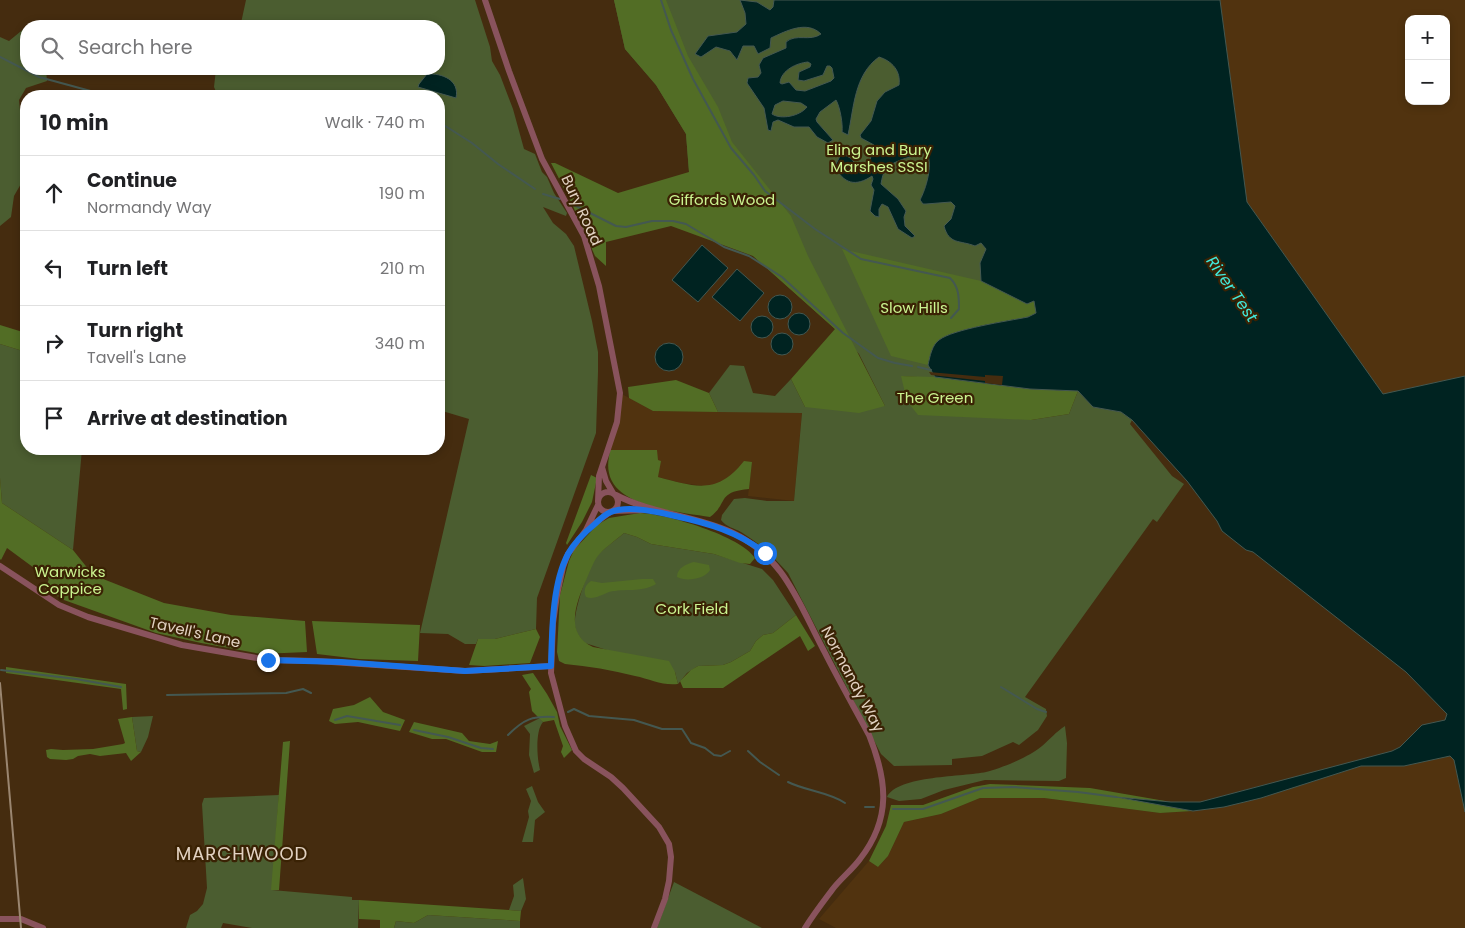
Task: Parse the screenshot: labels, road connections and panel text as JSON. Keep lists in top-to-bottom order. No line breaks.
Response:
{"streets":{"street":["Bury Road","Tavell's Lane","Normandy Way"]},"crossings":[["Bury Road","Normandy Way"]],"districts":["MARCHWOOD"],"water":["River Test"],"parks":["Eling and Bury Marshes SSSI","Giffords Wood","Slow Hills","The Green","Warwicks Coppice","Cork Field"],"page":{"map_buttons":["+","−"],"search":"Search here","heading":["10 min","Walk · 740 m"],"list":[["Continue","Normandy Way","190 m"],["Turn left","210 m"],["Turn right","Tavell's Lane","340 m"],"Arrive at destination"]}}
